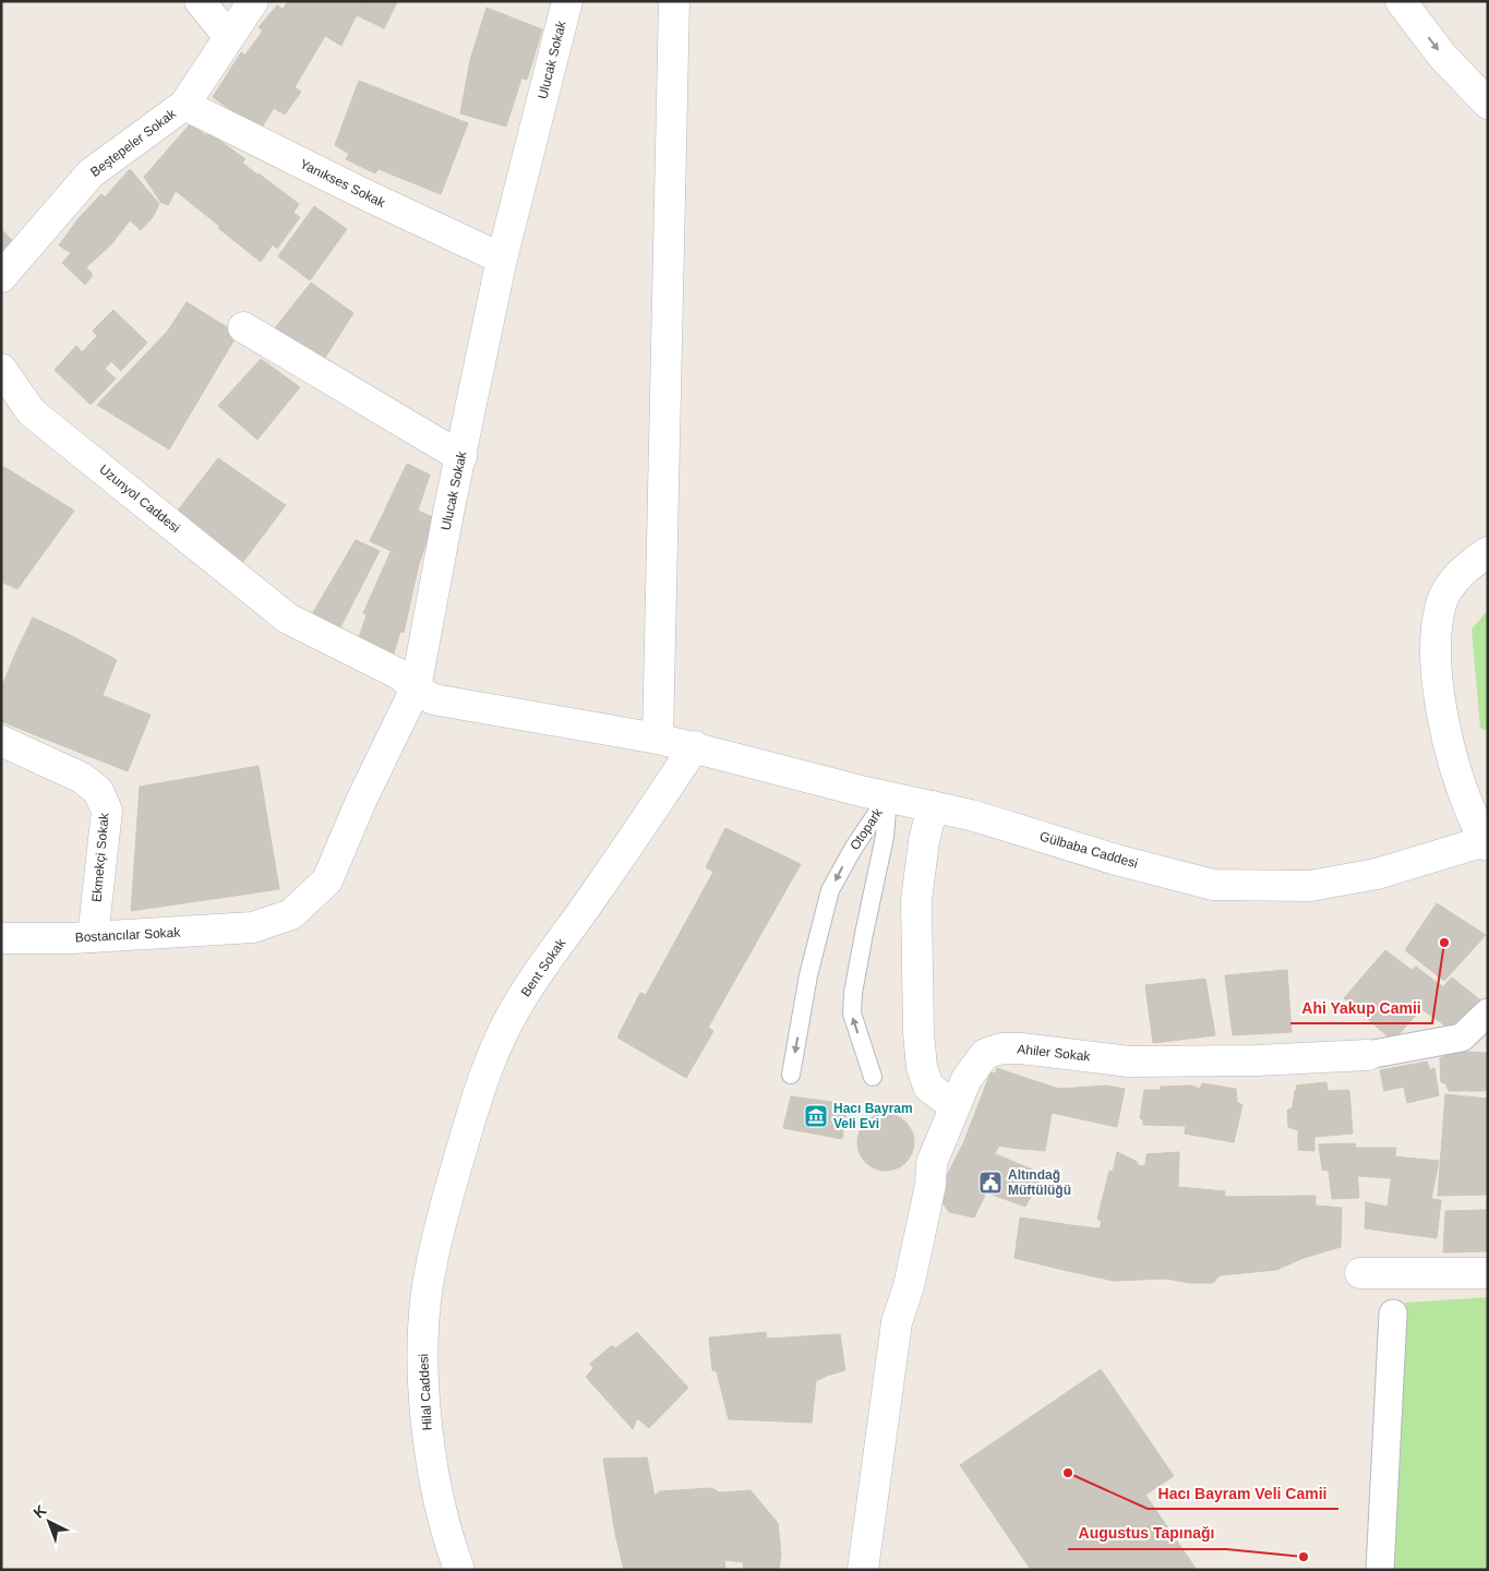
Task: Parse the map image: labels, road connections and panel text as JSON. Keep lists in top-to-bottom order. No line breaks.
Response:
{"streets":{"street":["Ulucak Sokak","Beştepeler Sokak","Yanıkses Sokak","Uzunyol Caddesi","Gülbaba Caddesi","Ekmekçi Sokak","Bostancılar Sokak","Bent Sokak","Ahiler Sokak","Hilal Caddesi"],"lane":["Otopark"]},"crossings":[["Ulucak Sokak","Yanıkses Sokak"],["Ulucak Sokak","Uzunyol Caddesi"],["Ulucak Sokak","Gülbaba Caddesi"],["Ulucak Sokak","Bostancılar Sokak"],["Beştepeler Sokak","Yanıkses Sokak"],["Uzunyol Caddesi","Gülbaba Caddesi"],["Otopark","Gülbaba Caddesi"],["Gülbaba Caddesi","Bent Sokak"],["Ekmekçi Sokak","Bostancılar Sokak"],["Bent Sokak","Hilal Caddesi"]],"places":{"other":["Ahi Yakup Camii","Hacı Bayram Veli Camii","Augustus Tapınağı"],"museum":["Hacı Bayram Veli Evi"],"public building":["Altındağ Müftülüğü"]},"north":"top left"}
